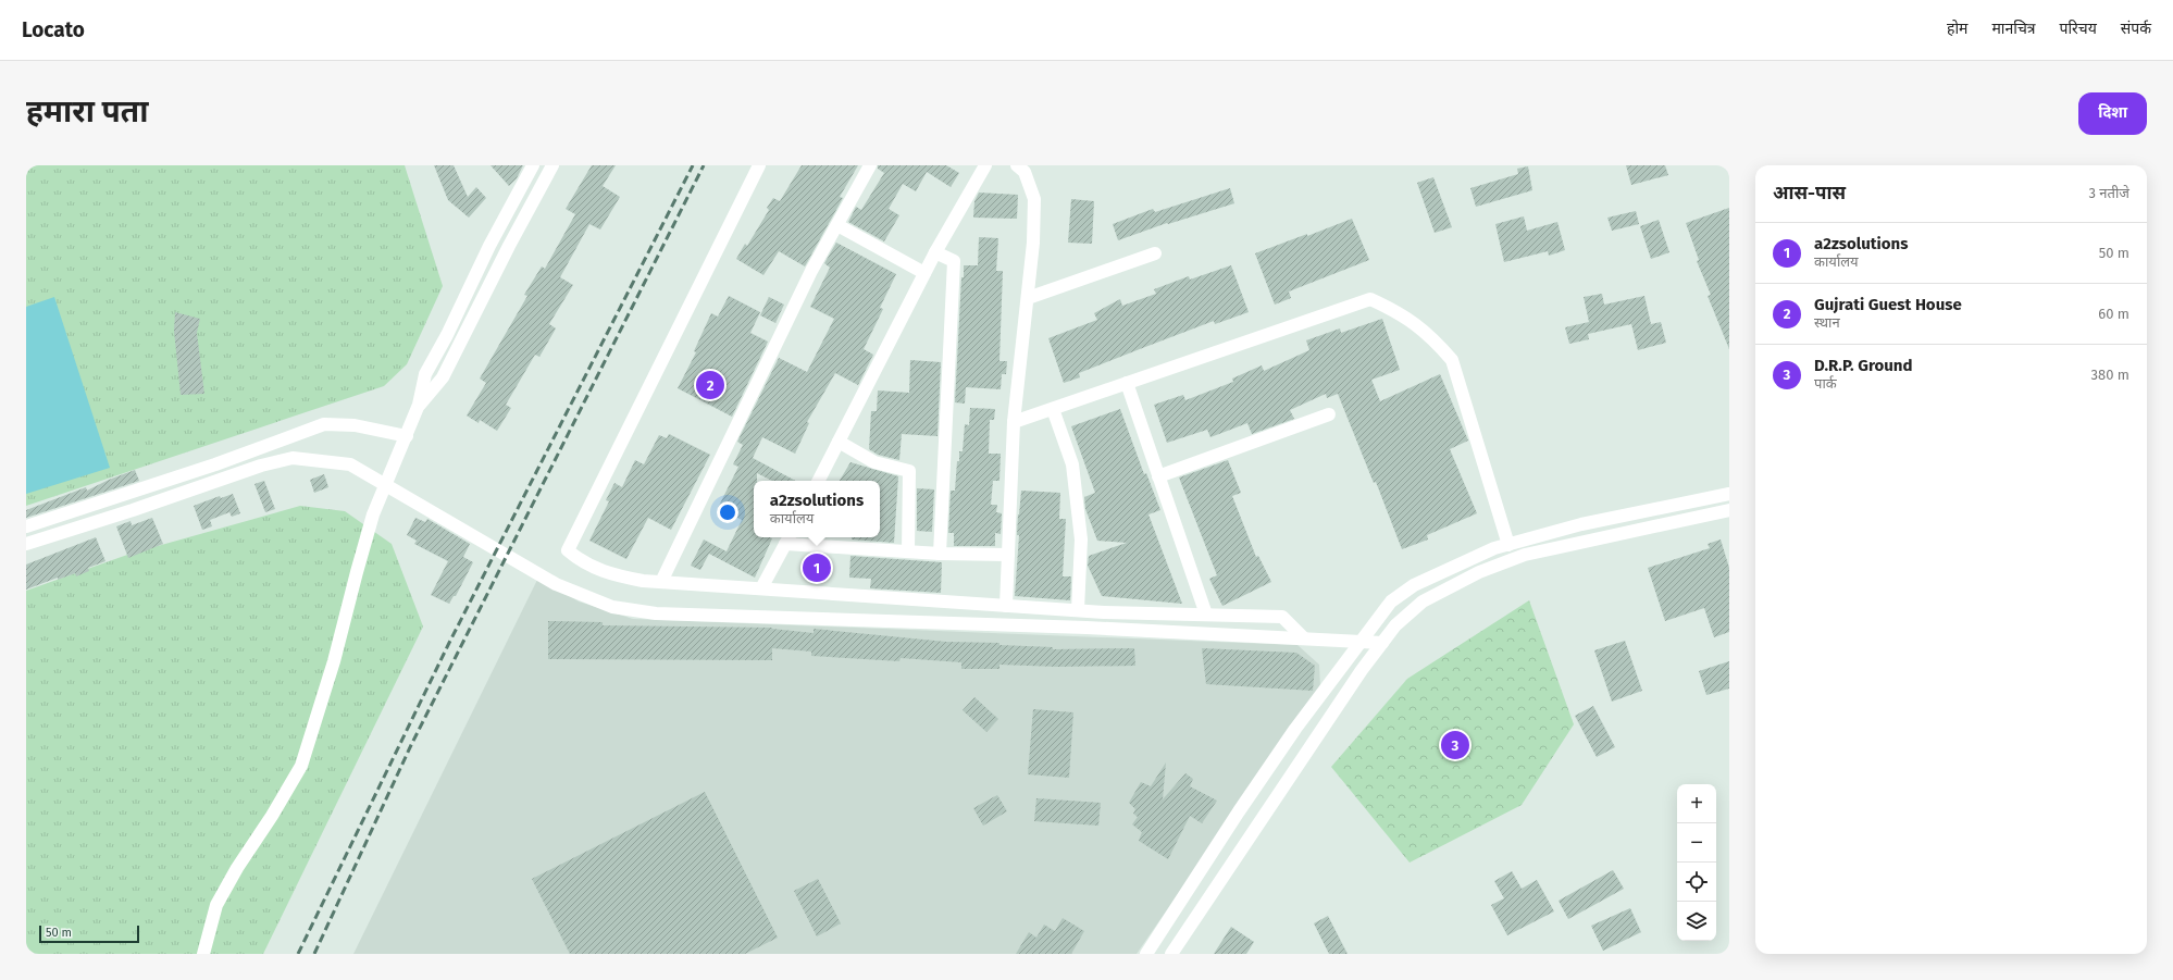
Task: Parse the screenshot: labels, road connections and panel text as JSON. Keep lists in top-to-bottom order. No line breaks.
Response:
{"scale_bar":"50 m","page":{"header":"Locato","nav":["होम","मानचित्र","परिचय","संपर्क"],"buttons":"दिशा","title":"हमारा पता","heading":["आस-पास","3 नतीजे"],"list":[{"mark":"1","name":"a2zsolutions","note":"कार्यालय","value":"50 m"},{"mark":"2","name":"Gujrati Guest House","note":"स्थान","value":"60 m"},{"mark":"3","name":"D.R.P. Ground","note":"पार्क","value":"380 m"}],"pins":["2","1","3"],"popup":["a2zsolutions","कार्यालय"],"map_buttons":["+","−"],"scale":"50 m"}}
